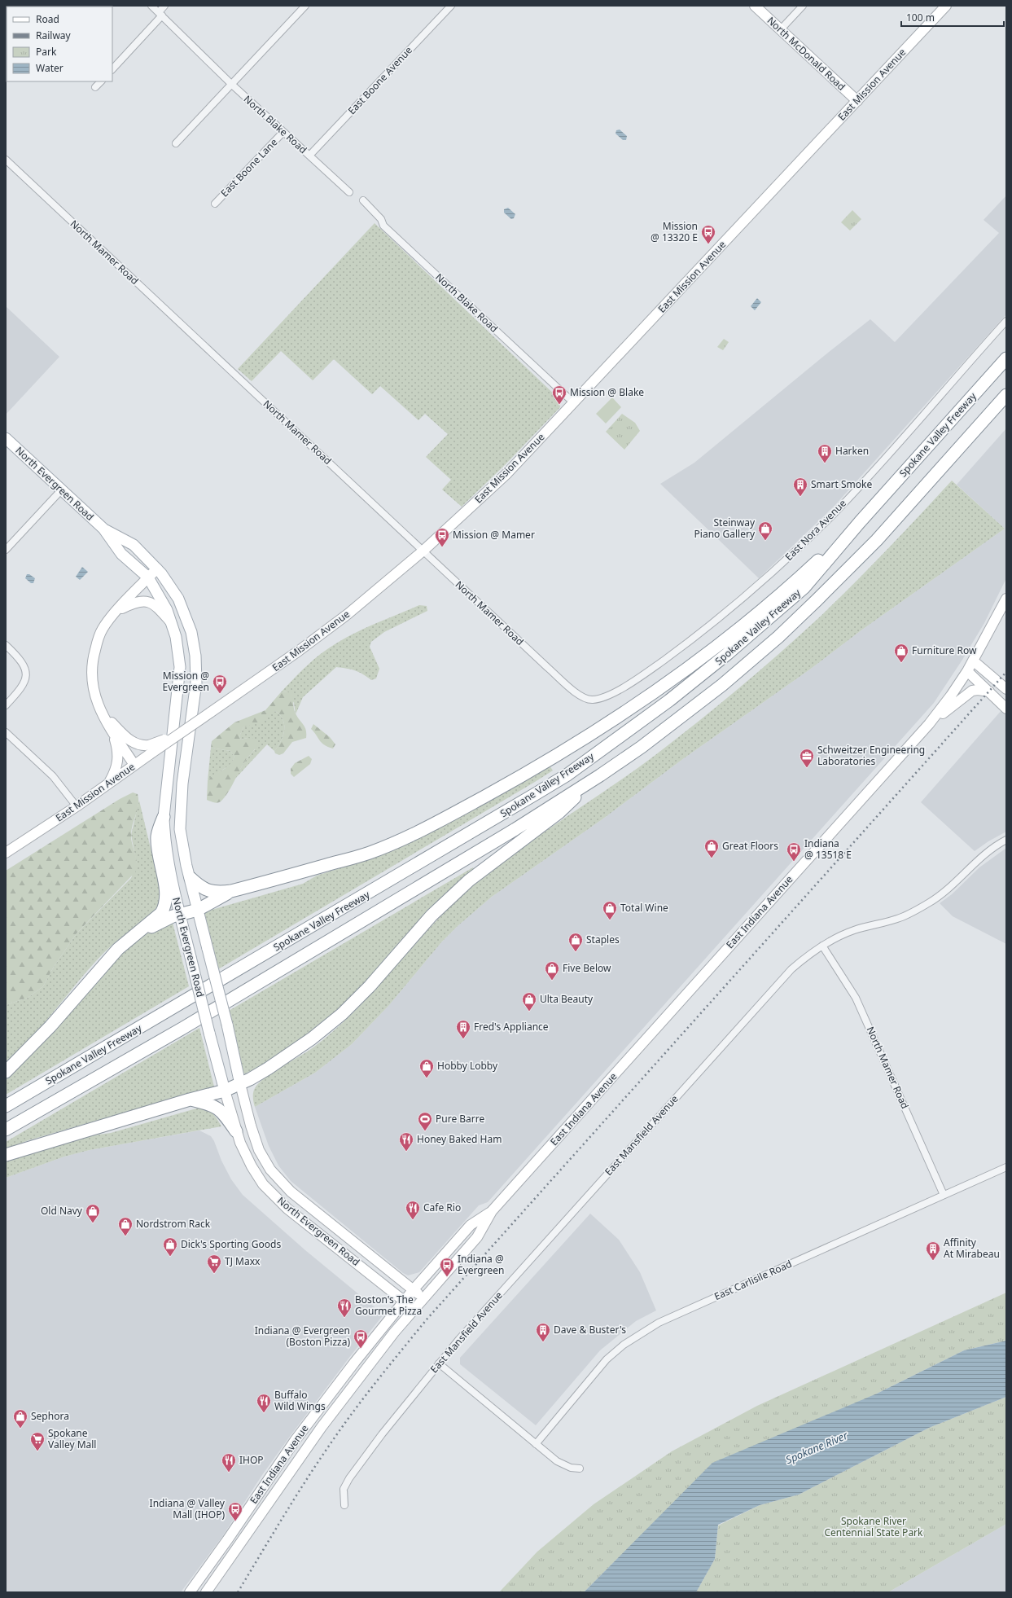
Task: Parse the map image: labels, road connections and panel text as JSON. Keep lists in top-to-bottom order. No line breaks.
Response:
{"streets":{"highway":["Spokane Valley Freeway"],"main road":["North McDonald Road","East Mission Avenue","North Evergreen Road","East Indiana Avenue"],"street":["East Boone Avenue","North Blake Road","East Boone Lane","North Mamer Road","East Nora Avenue","East Mansfield Avenue","East Carlisile Road"]},"crossings":[["North McDonald Road","East Mission Avenue"],["East Boone Avenue","North Blake Road"],["East Mission Avenue","North Blake Road"],["East Mission Avenue","North Mamer Road"],["North Blake Road","East Boone Lane"],["North Mamer Road","East Nora Avenue"],["North Mamer Road","East Mansfield Avenue"],["North Mamer Road","East Carlisile Road"],["North Evergreen Road","East Indiana Avenue"]],"water":["Spokane River"],"parks":["Spokane River Centennial State Park"],"places":{"bus stop":["Mission @ 13320 E","Mission @ Blake","Mission @ Mamer","Mission @ Evergreen","Indiana @ 13518 E","Indiana @ Evergreen","Indiana @ Evergreen (Boston Pizza)","Indiana @ Valley Mall (IHOP)"],"building":["Harken","Smart Smoke","Fred's Appliance","Affinity At Mirabeau","Dave & Buster's"],"shop":["Steinway Piano Gallery","Furniture Row","Great Floors","Total Wine","Staples","Five Below","Ulta Beauty","Hobby Lobby","Old Navy","Nordstrom Rack","Dick's Sporting Goods","Sephora"],"office":["Schweitzer Engineering Laboratories"],"sports":["Pure Barre"],"restaurant":["Honey Baked Ham","Cafe Rio","Boston's The Gourmet Pizza","Buffalo Wild Wings","IHOP"],"supermarket":["TJ Maxx","Spokane Valley Mall"]},"legend":["Road","Railway","Park","Water"],"scale_bar":"100 m"}
